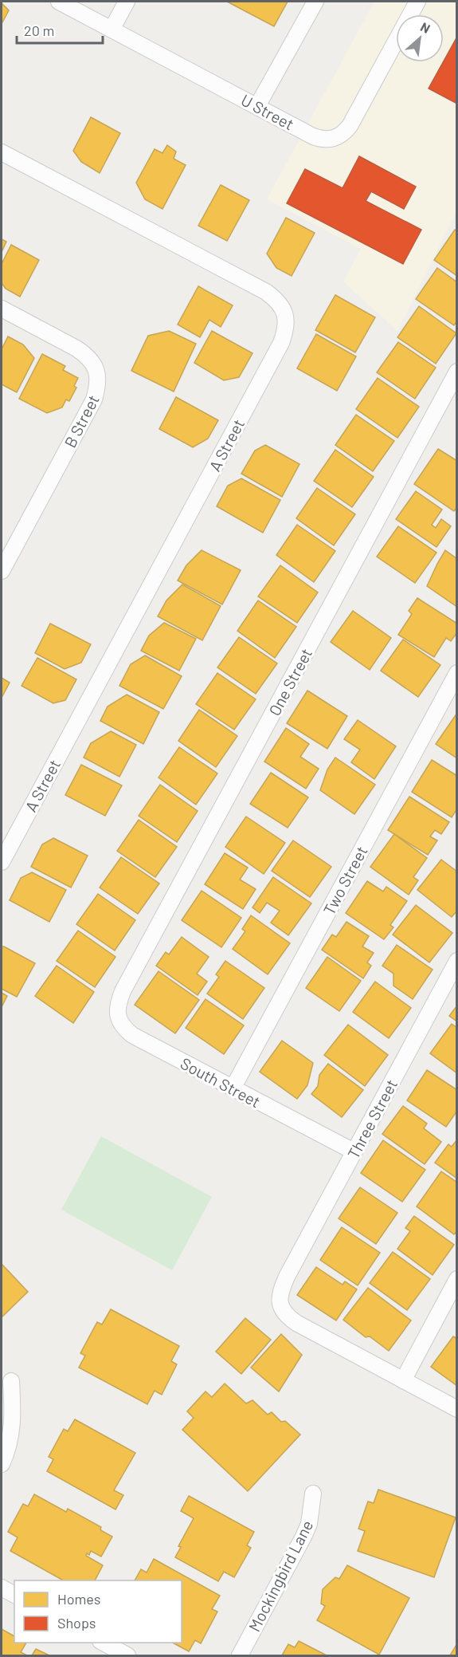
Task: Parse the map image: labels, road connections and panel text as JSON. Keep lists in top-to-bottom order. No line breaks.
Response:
{"streets":{"lane":["U Street","B Street","A Street","One Street","Two Street","South Street","Three Street","Mockingbird Lane"]},"crossings":[["One Street","South Street"],["Two Street","South Street"],["South Street","Three Street"]],"legend":["Homes","Shops"],"scale_bar":"20 m","north":"top right"}
